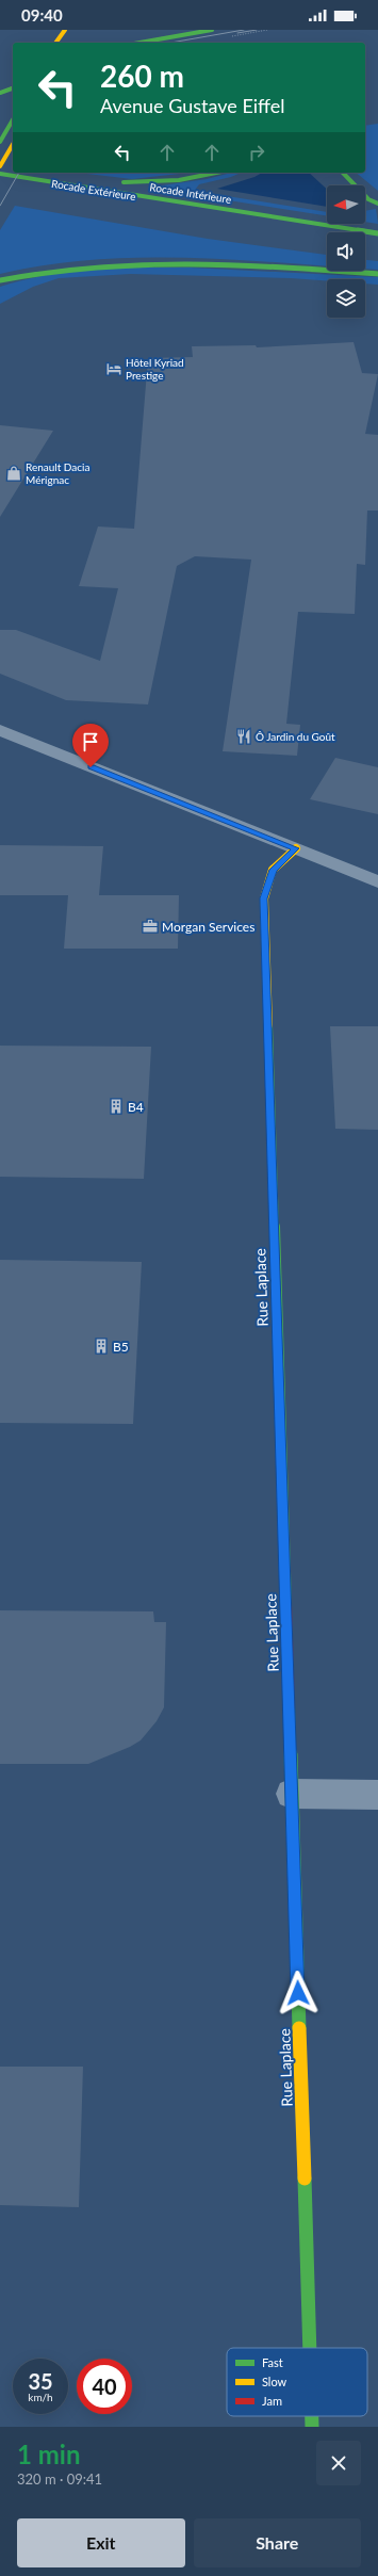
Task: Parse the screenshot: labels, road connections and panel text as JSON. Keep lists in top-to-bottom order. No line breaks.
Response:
{"streets":{"main road":["Rocade Intérieure","Rue Laplace"]},"places":{"hotel":["Hôtel Kyriad Prestige"],"shop":["Renault Dacia Mérignac"],"restaurant":["Ô Jardin du Goût"],"office":["Morgan Services"],"building":["B4","B5"]},"legend":["Fast","Slow","Jam"],"north":"left","page":{"status":"09:40","turn":["260 m","Avenue Gustave Eiffel"],"speed":"35 km/h","limit":"40","heading":["1 min","320 m · 09:41"],"buttons":["Exit","Share"]}}
